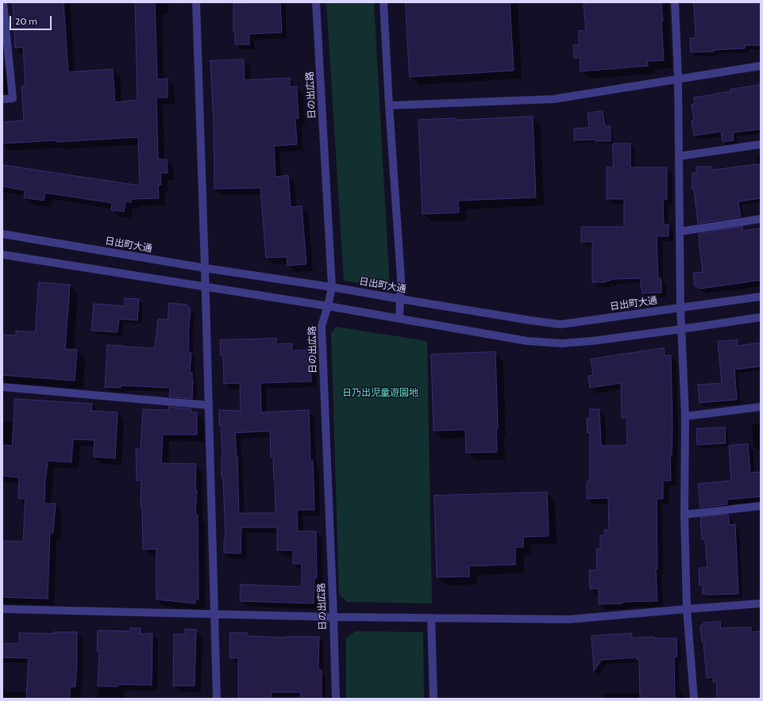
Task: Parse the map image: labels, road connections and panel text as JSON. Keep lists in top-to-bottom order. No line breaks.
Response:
{"streets":{"street":["日の出広路","日出町大通"]},"crossings":[["日の出広路","日出町大通"]],"parks":["日乃出児童遊園地"],"scale_bar":"20 m"}
